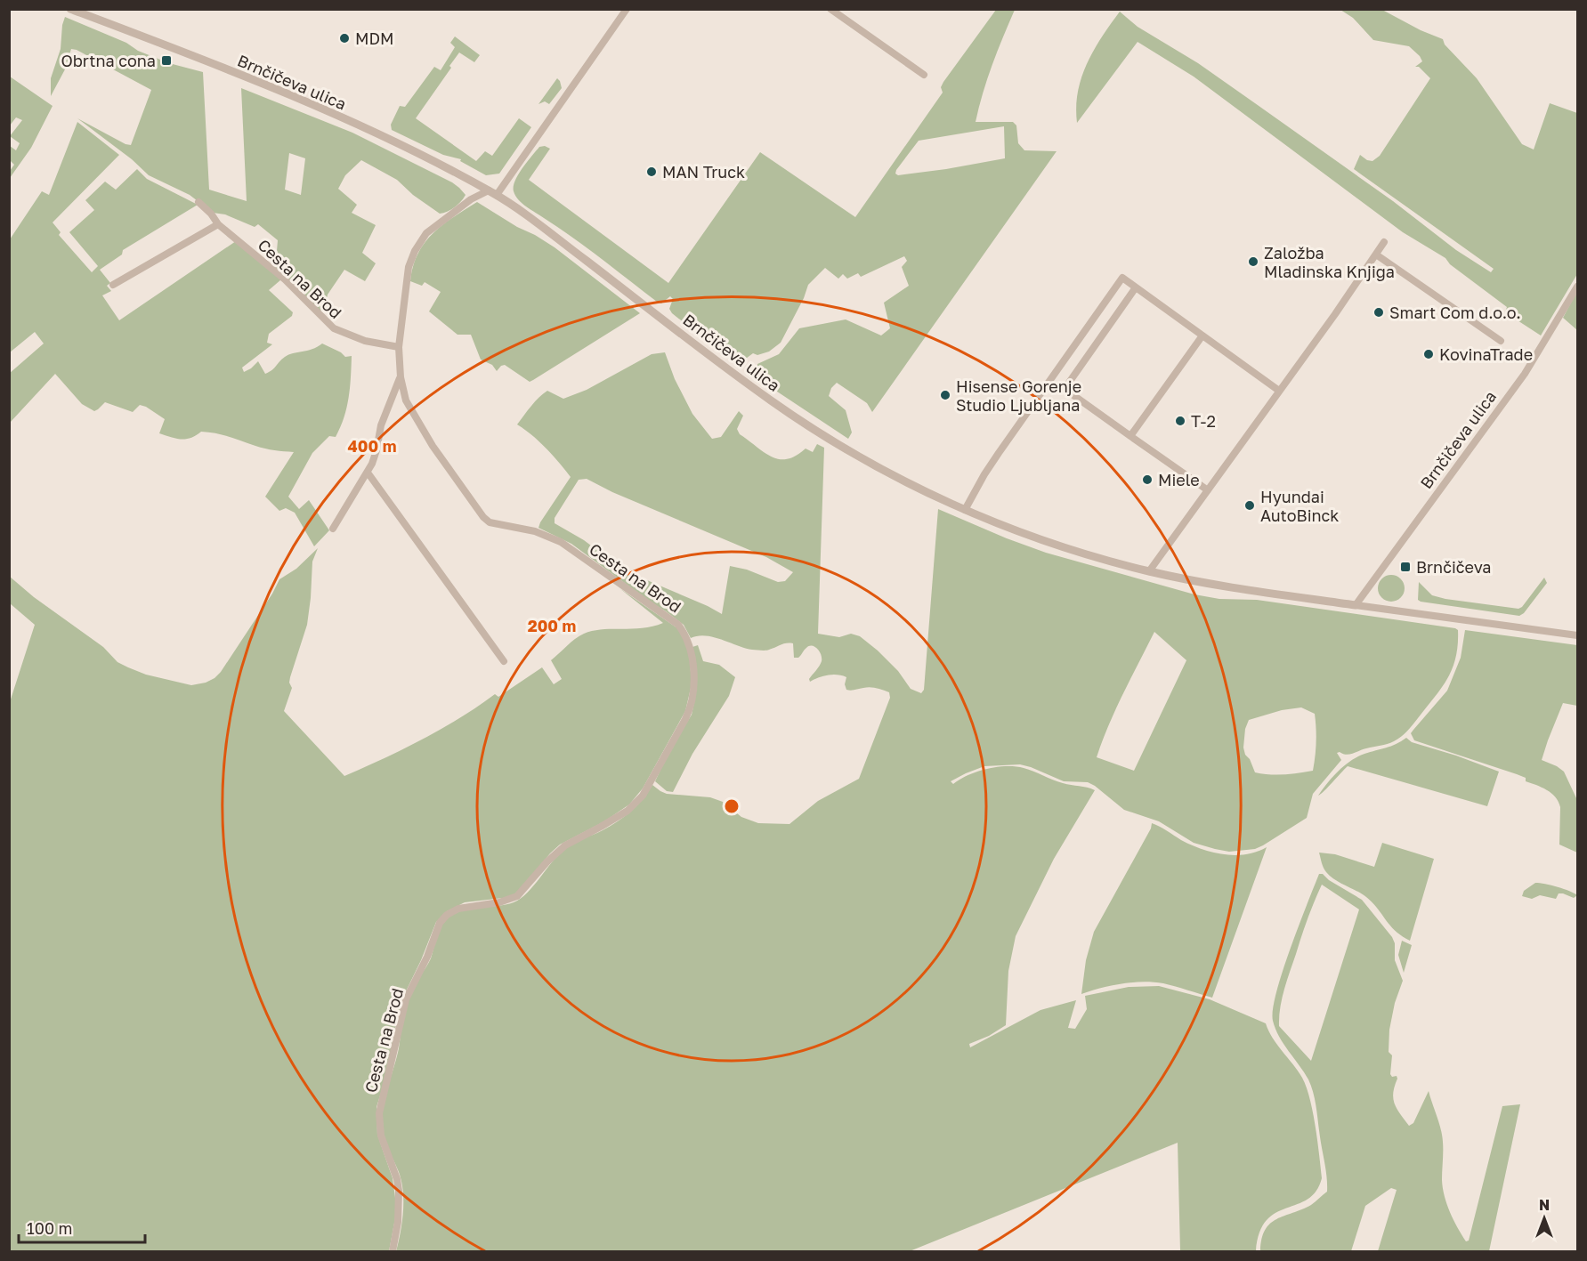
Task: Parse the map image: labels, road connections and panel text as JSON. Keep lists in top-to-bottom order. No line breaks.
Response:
{"streets":{"street":["Brnčičeva ulica","Cesta na Brod"]},"crossings":[["Brnčičeva ulica","Cesta na Brod"]],"places":{"other":["MDM","MAN Truck","Založba Mladinska Knjiga","Smart Com d.o.o.","KovinaTrade","Hisense Gorenje Studio Ljubljana","T-2","Miele","Hyundai AutoBinck"],"transit":["Obrtna cona","Brnčičeva"]},"scale_bar":"100 m","north":"top","rings":["400 m","200 m"]}
